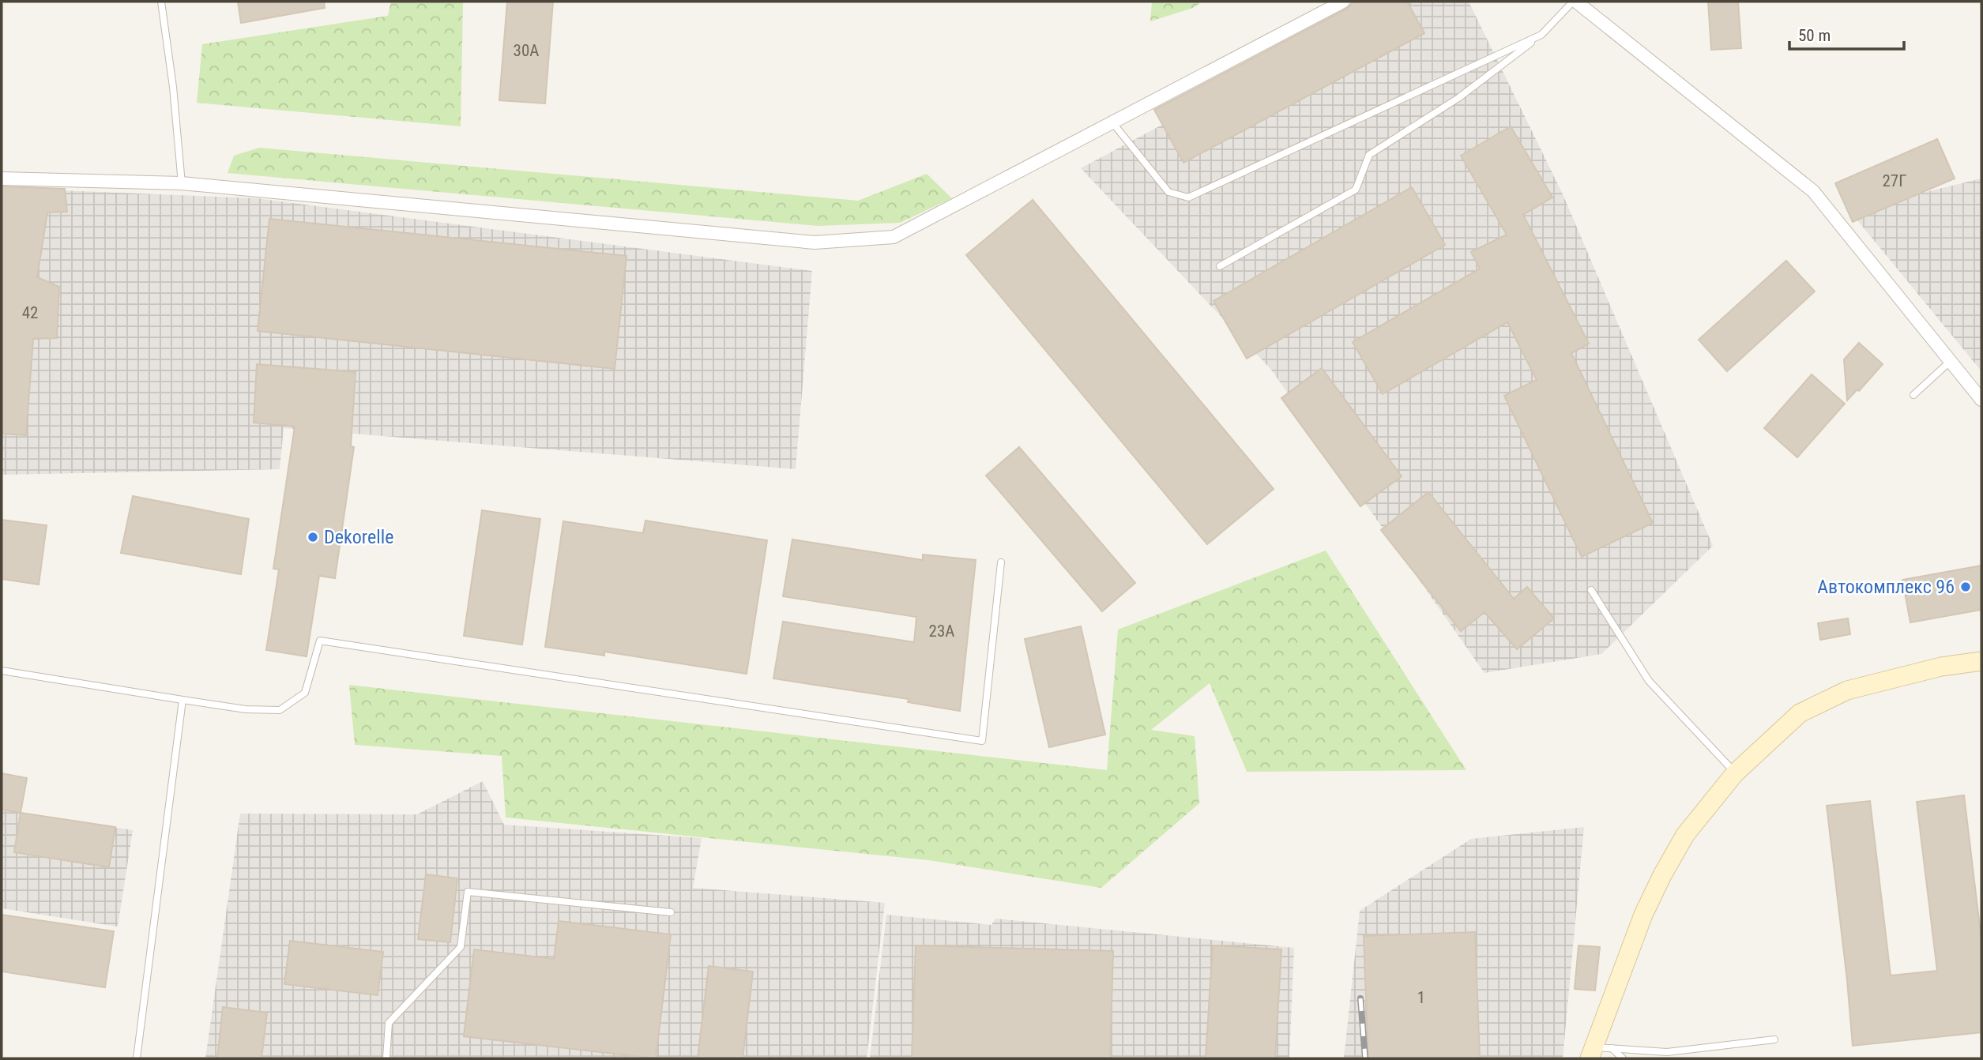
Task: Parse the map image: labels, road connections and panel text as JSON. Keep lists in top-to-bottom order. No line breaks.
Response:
{"places":["Dekorelle","Автокомплекс 96"],"house_numbers":["30А","27Г","42","23А","1"],"scale_bar":"50 m"}
